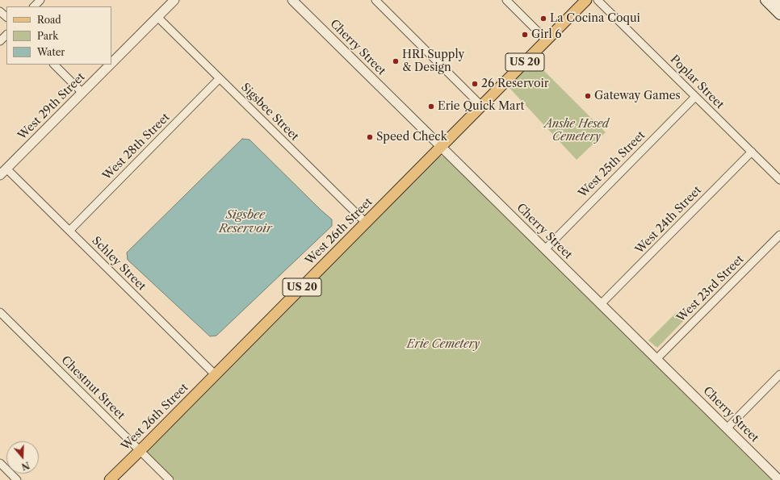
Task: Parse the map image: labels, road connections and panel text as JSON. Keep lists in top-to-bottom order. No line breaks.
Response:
{"streets":{"main road":["US 20","West 26th Street"],"street":["Cherry Street","Poplar Street","West 29th Street","Sigsbee Street","West 28th Street","West 25th Street","West 24th Street","Schley Street","West 23rd Street","Chestnut Street"]},"crossings":[["Cherry Street","West 25th Street"],["Cherry Street","West 24th Street"],["Cherry Street","West 26th Street"],["Cherry Street","West 23rd Street"],["Poplar Street","West 25th Street"],["Poplar Street","West 24th Street"],["West 29th Street","Sigsbee Street"],["West 29th Street","Schley Street"],["Sigsbee Street","West 28th Street"],["Sigsbee Street","West 26th Street"],["West 28th Street","Schley Street"],["West 26th Street","Schley Street"],["West 26th Street","Chestnut Street"]],"water":["Sigsbee Reservoir"],"parks":["Anshe Hesed Cemetery","Erie Cemetery"],"places":["La Cocina Coqui","Girl 6","HRI Supply & Design","26 Reservoir","Gateway Games","Erie Quick Mart","Speed Check"],"legend":["Road","Park","Water"],"north":"bottom"}
